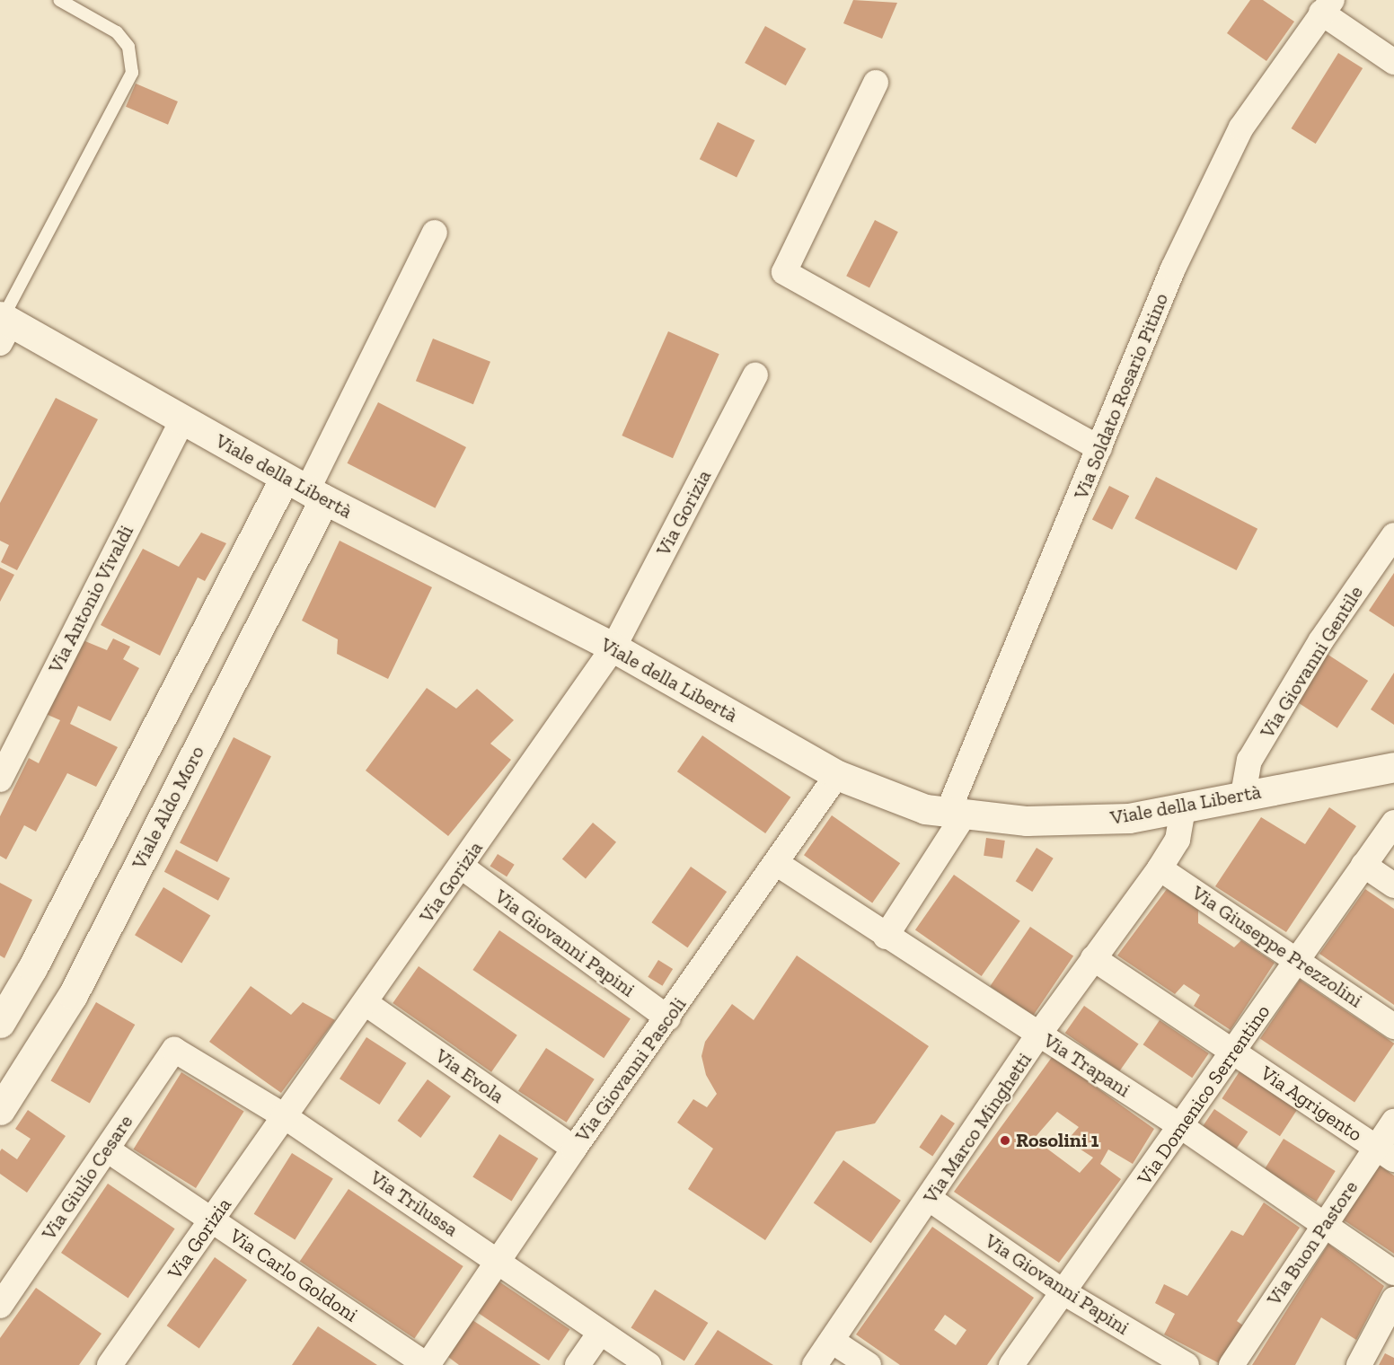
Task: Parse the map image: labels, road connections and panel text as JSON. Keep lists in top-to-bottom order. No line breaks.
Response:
{"streets":{"street":["Via Soldato Rosario Pitino","Viale della Libertà","Via Gorizia","Via Antonio Vivaldi","Via Giovanni Gentile","Viale Aldo Moro","Via Giovanni Papini","Via Giuseppe Prezzolini","Via Trapani","Via Giovanni Pascoli","Via Evola","Via Domenico Serrentino","Via Agrigento","Via Marco Minghetti","Via Giulio Cesare","Via Trilussa","Via Buon Pastore","Via Carlo Goldoni"]},"crossings":[["Via Soldato Rosario Pitino","Viale della Libertà"],["Via Soldato Rosario Pitino","Via Trapani"],["Viale della Libertà","Via Gorizia"],["Viale della Libertà","Via Antonio Vivaldi"],["Viale della Libertà","Via Giovanni Gentile"],["Viale della Libertà","Viale Aldo Moro"],["Viale della Libertà","Via Giovanni Pascoli"],["Viale della Libertà","Via Marco Minghetti"],["Via Gorizia","Via Giovanni Papini"],["Via Gorizia","Via Evola"],["Via Gorizia","Via Trilussa"],["Via Gorizia","Via Carlo Goldoni"],["Via Giovanni Papini","Via Giovanni Pascoli"],["Via Giovanni Papini","Via Domenico Serrentino"],["Via Giovanni Papini","Via Marco Minghetti"],["Via Giuseppe Prezzolini","Via Domenico Serrentino"],["Via Giuseppe Prezzolini","Via Marco Minghetti"],["Via Trapani","Via Giovanni Pascoli"],["Via Trapani","Via Domenico Serrentino"],["Via Trapani","Via Marco Minghetti"],["Via Trapani","Via Buon Pastore"],["Via Giovanni Pascoli","Via Evola"],["Via Giovanni Pascoli","Via Trilussa"],["Via Giovanni Pascoli","Via Carlo Goldoni"],["Via Domenico Serrentino","Via Agrigento"],["Via Agrigento","Via Marco Minghetti"],["Via Agrigento","Via Buon Pastore"],["Via Giulio Cesare","Via Trilussa"],["Via Giulio Cesare","Via Carlo Goldoni"]],"places":["Rosolini 1"]}
